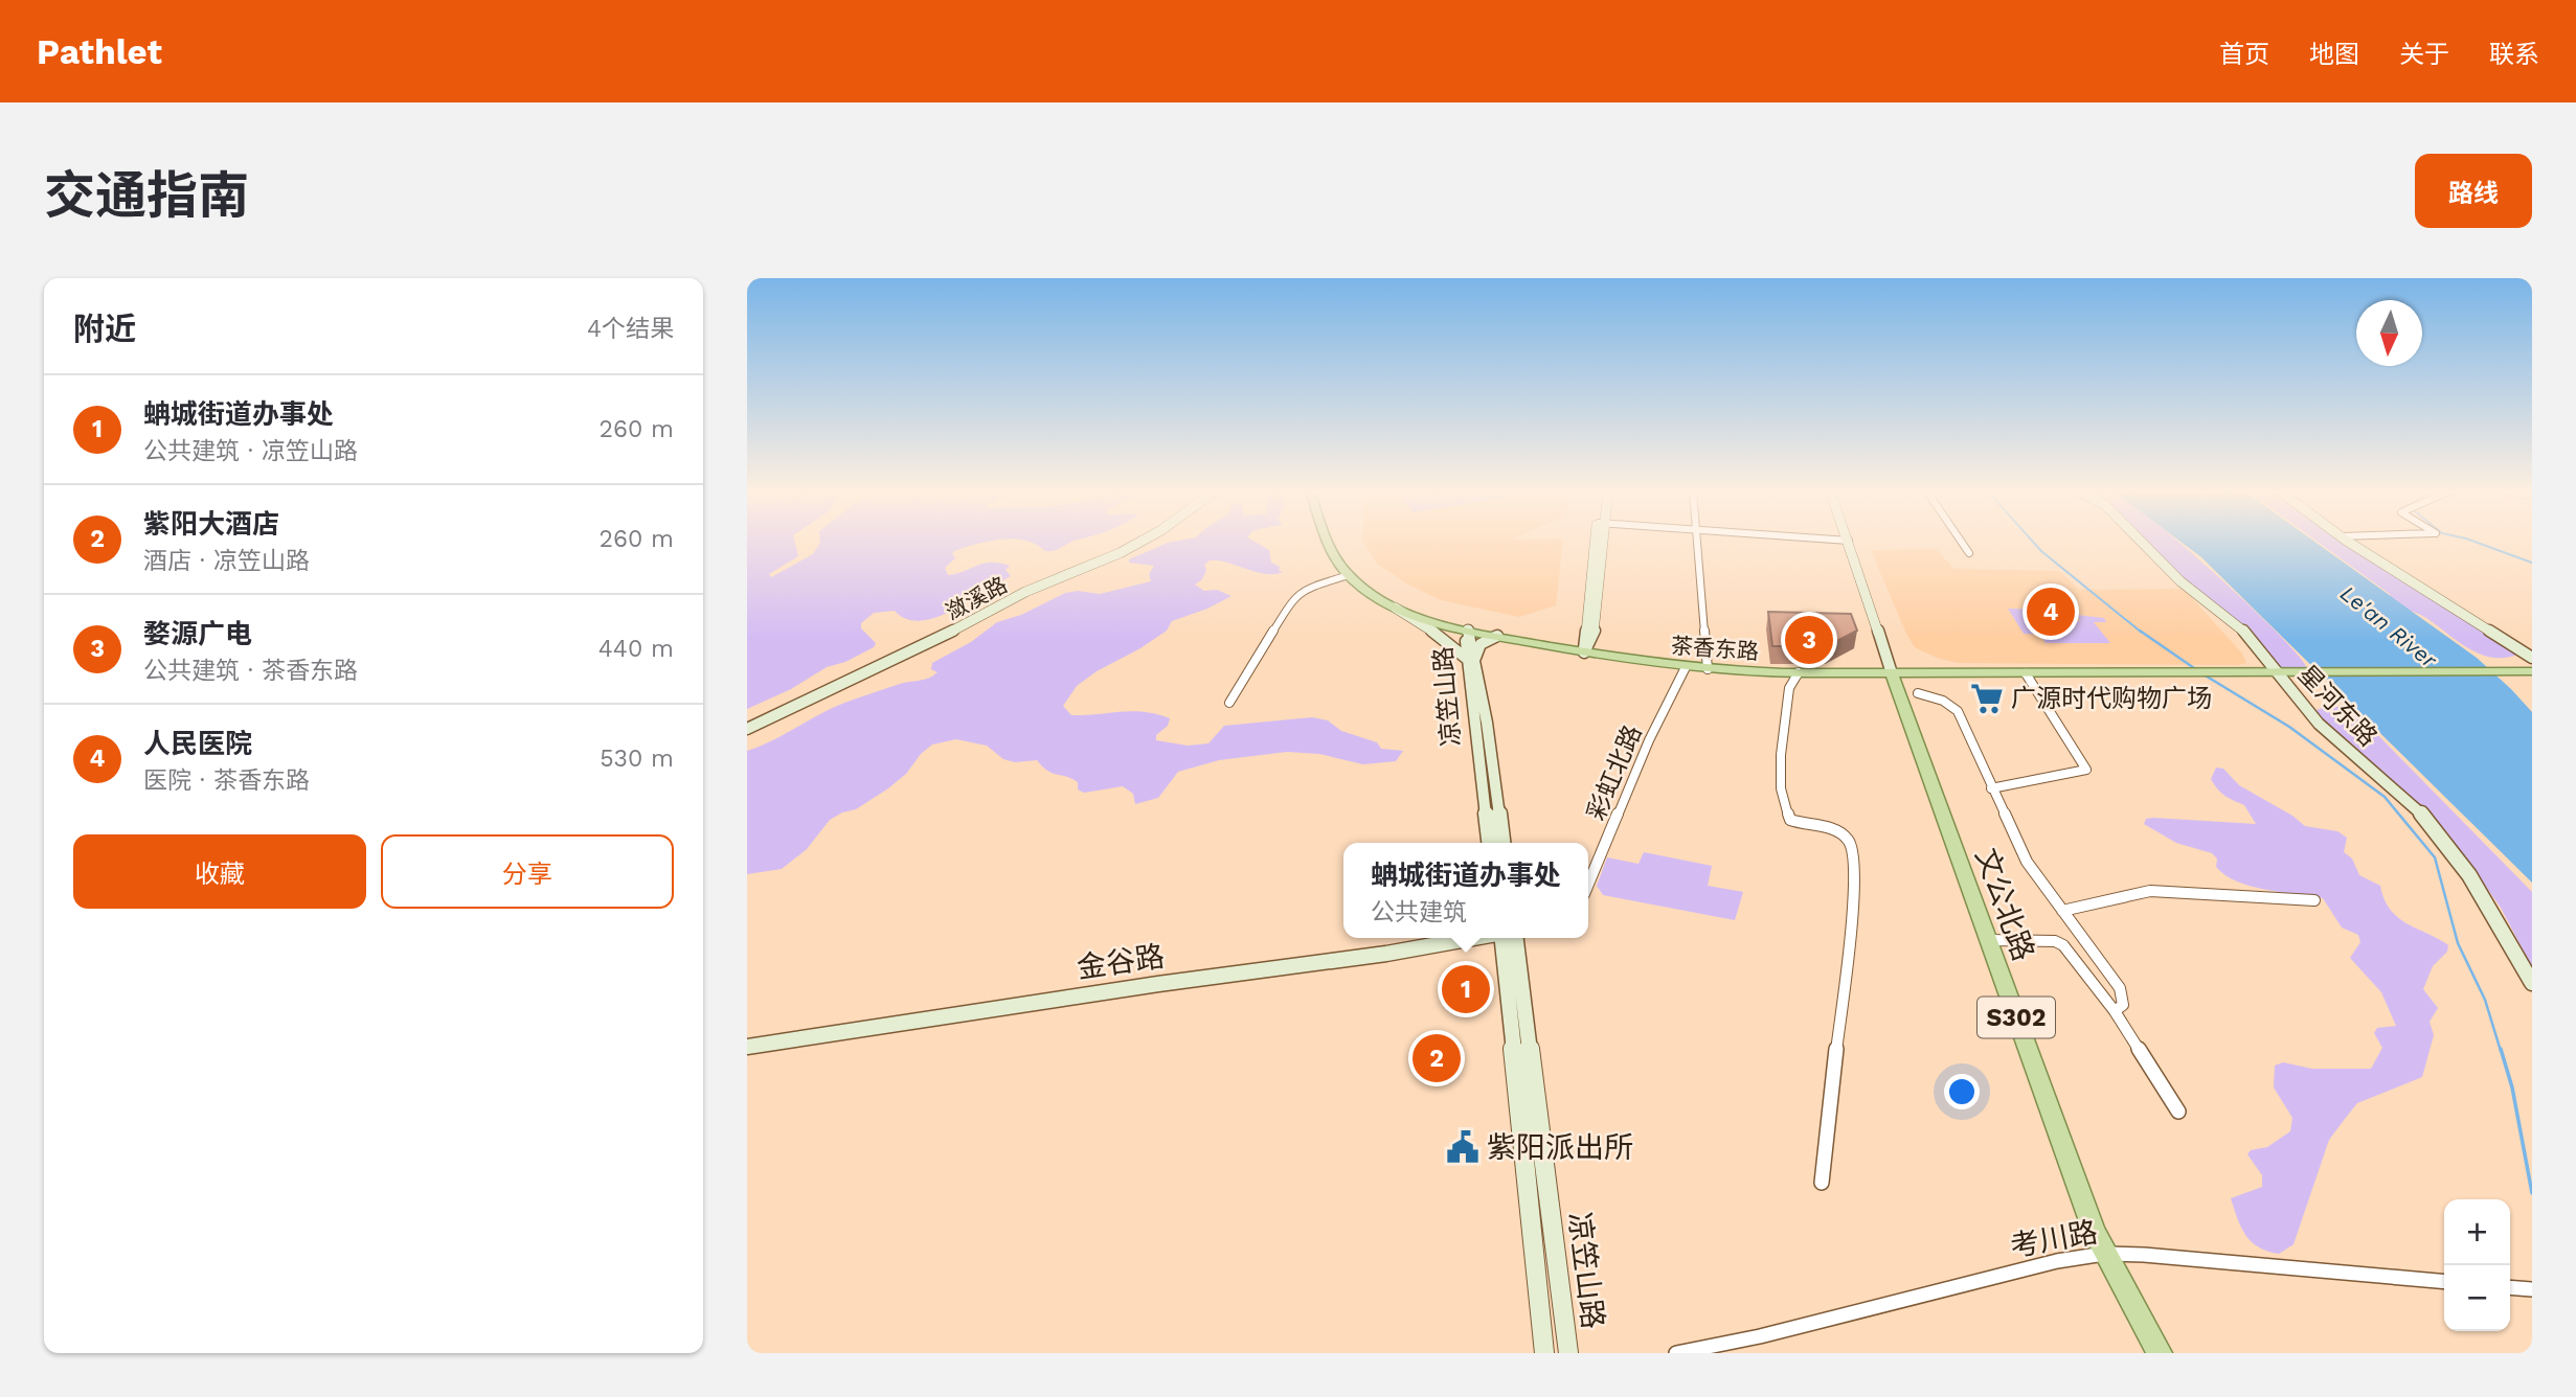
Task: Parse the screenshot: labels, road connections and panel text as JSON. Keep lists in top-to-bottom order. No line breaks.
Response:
{"streets":{"main road":["茶香东路","凉笠山路","文公北路","金谷路","S302"],"street":["潋溪路","星河东路","彩虹北路","考川路"]},"crossings":[["茶香东路","凉笠山路"],["茶香东路","星河东路"],["茶香东路","彩虹北路"],["茶香东路","文公北路"],["文公北路","考川路"]],"water":["Le'an River"],"places":{"supermarket":["广源时代购物广场"],"public building":["紫阳派出所"]},"north":"bottom","page":{"header":"Pathlet","nav":["首页","地图","关于","联系"],"title":"交通指南","buttons":["路线",["收藏","分享"]],"heading":["附近","4个结果"],"list":[{"mark":"1","name":"蚺城街道办事处","note":"公共建筑 · 凉笠山路","value":"260 m"},{"mark":"2","name":"紫阳大酒店","note":"酒店 · 凉笠山路","value":"260 m"},{"mark":"3","name":"婺源广电","note":"公共建筑 · 茶香东路","value":"440 m"},{"mark":"4","name":"人民医院","note":"医院 · 茶香东路","value":"530 m"}],"pins":["4","3","1","2"],"popup":["蚺城街道办事处","公共建筑"],"map_buttons":["+","−"]}}
